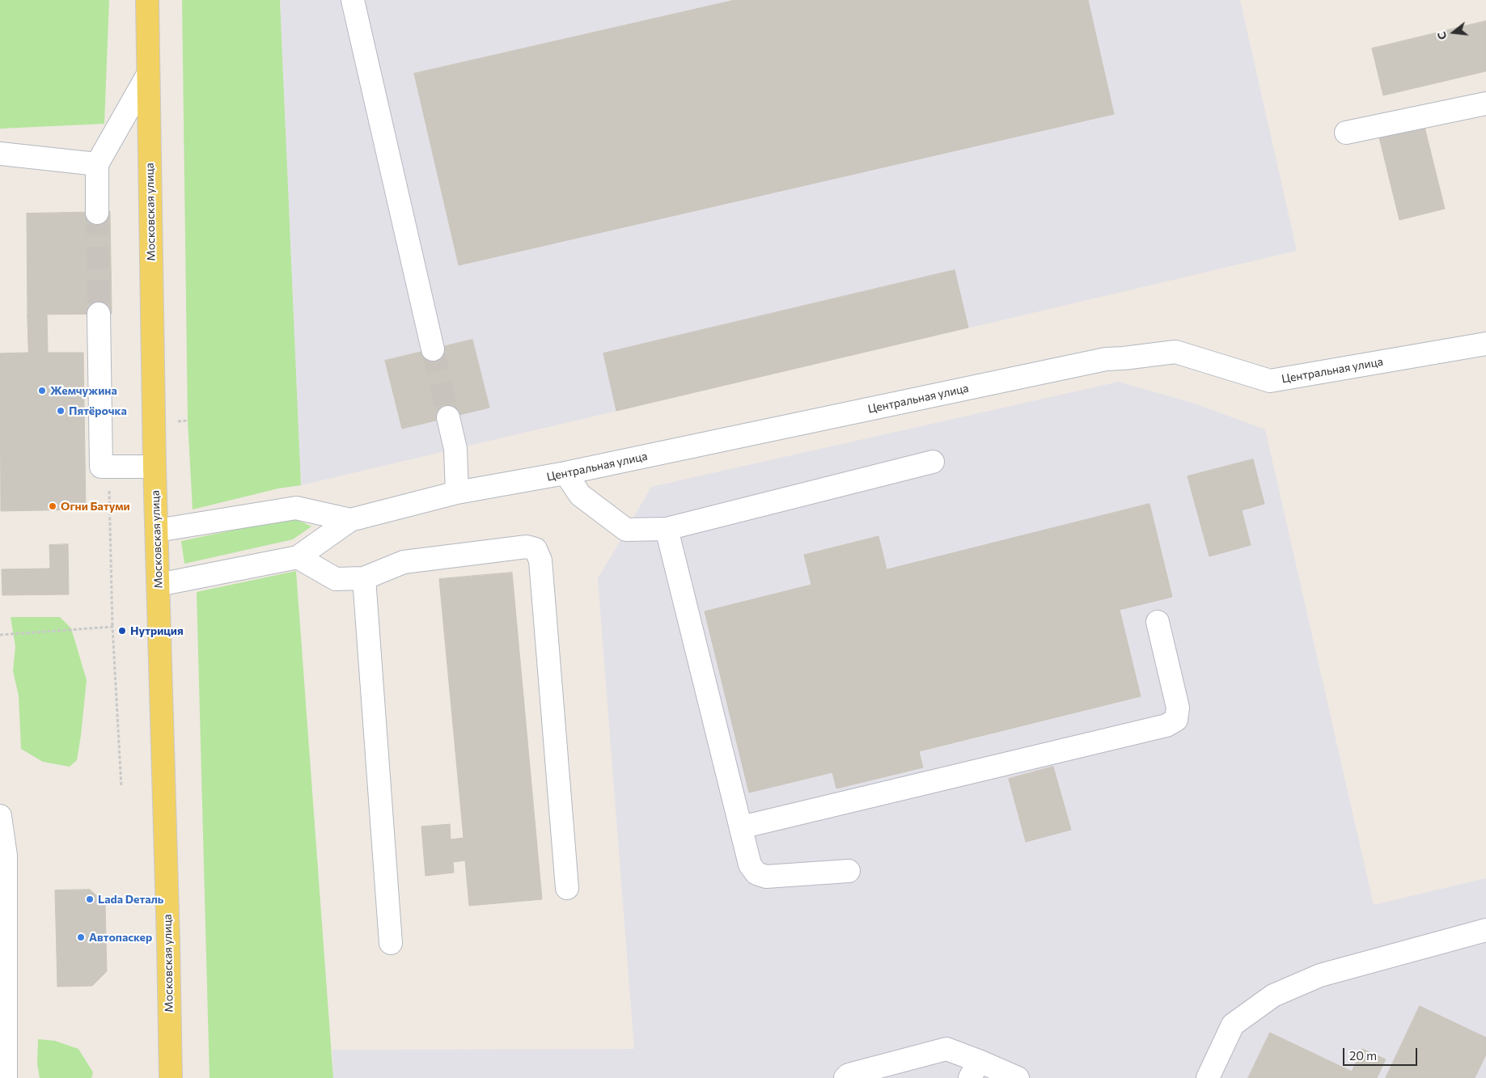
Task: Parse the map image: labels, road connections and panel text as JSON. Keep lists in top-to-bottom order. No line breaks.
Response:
{"streets":{"main road":["Московская улица"],"street":["Центральная улица"]},"places":["Жемчужина","Пятёрочка","Огни Батуми","Нутриция","Lada Dеталь","Автопаскер"],"scale_bar":"20 m","north":"left"}
